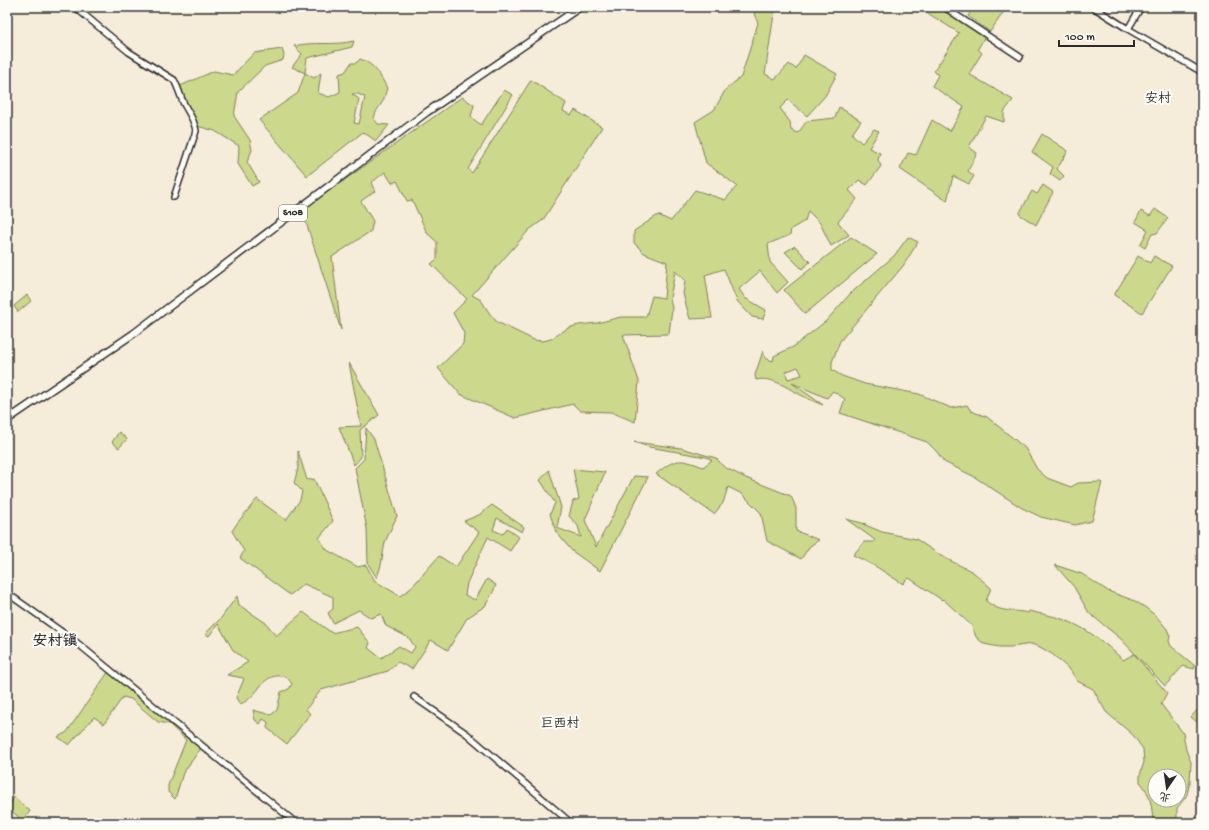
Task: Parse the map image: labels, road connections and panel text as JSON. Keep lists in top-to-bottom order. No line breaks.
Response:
{"streets":{"main road":["S108"]},"districts":["安村","安村镇","巨西村"],"scale_bar":"100 m","north":"bottom"}
